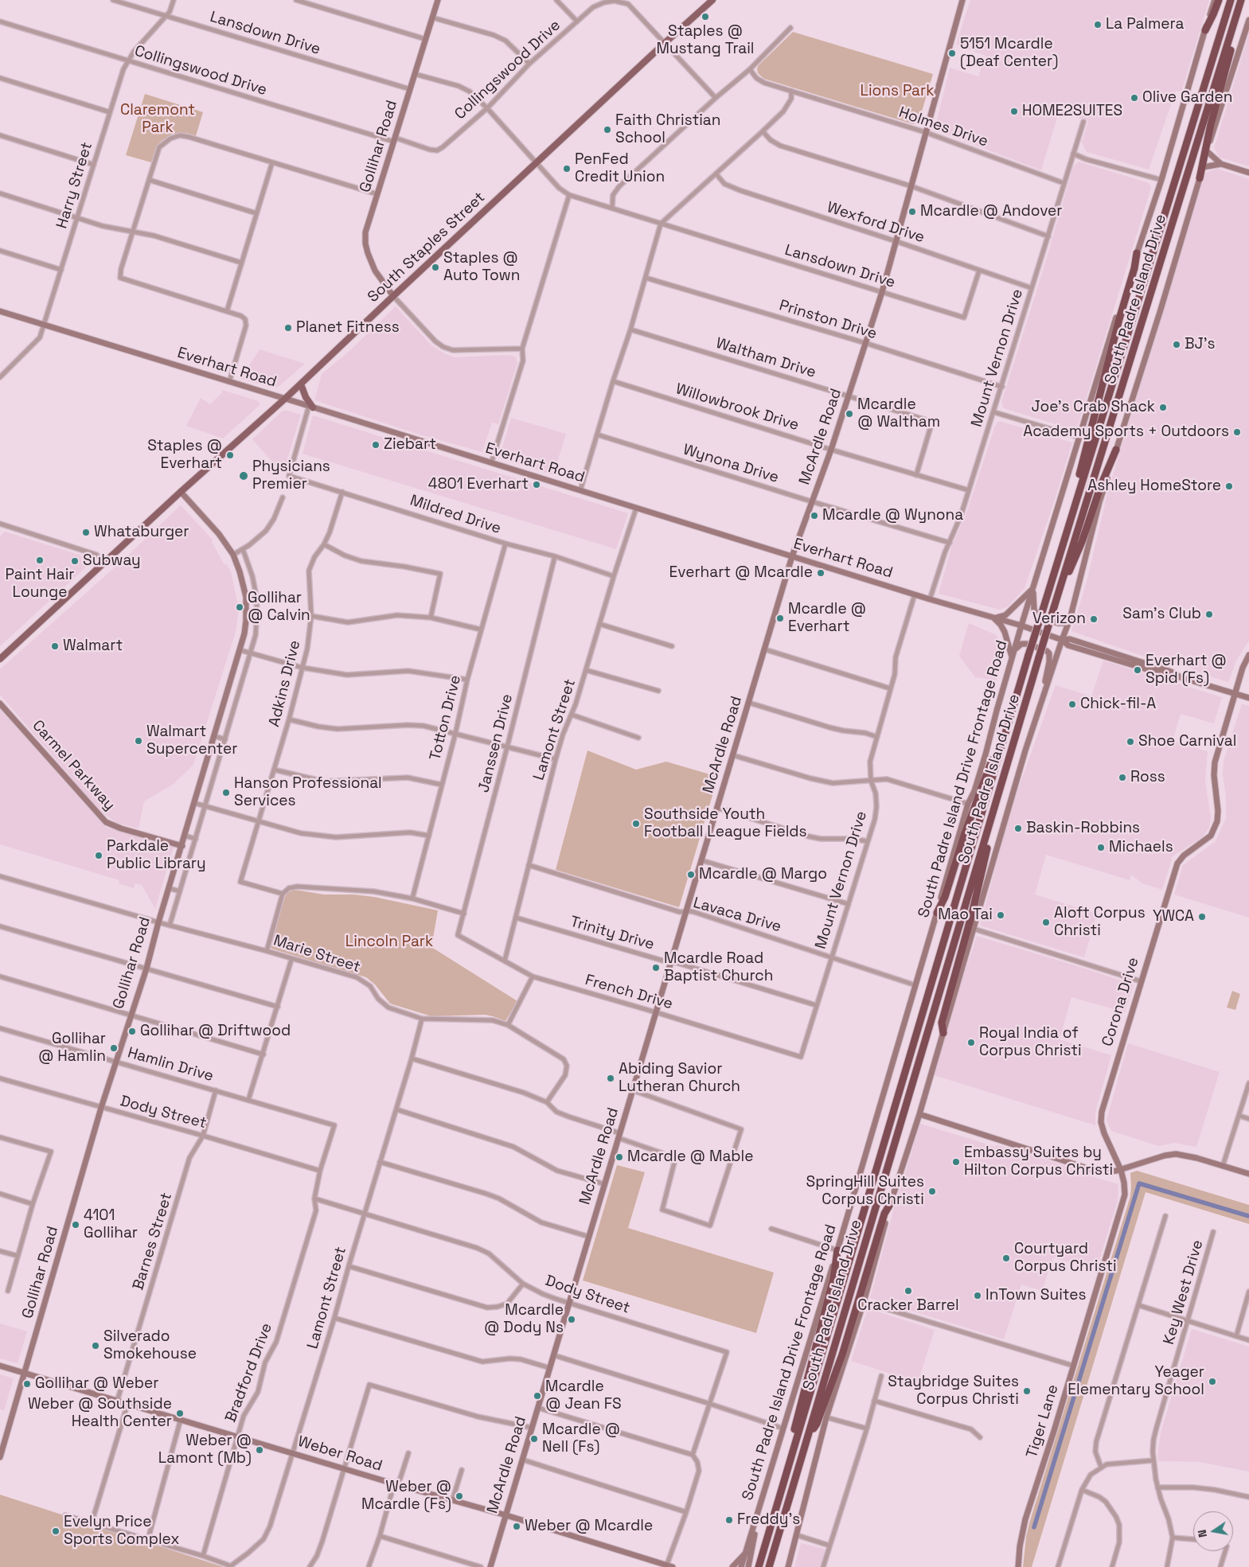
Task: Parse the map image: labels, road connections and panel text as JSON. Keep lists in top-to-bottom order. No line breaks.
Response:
{"streets":{"highway":["South Padre Island Drive"],"main road":["Gollihar Road","South Staples Street","Everhart Road","McArdle Road","Carmel Parkway","South Padre Island Drive Frontage Road","Corona Drive","Tiger Lane","Weber Road"],"street":["Lansdown Drive","Collingswood Drive","Holmes Drive","Harry Street","Wexford Drive","Prinston Drive","Waltham Drive","Mount Vernon Drive","Willowbrook Drive","Wynona Drive","Mildred Drive","Adkins Drive","Totton Drive","Lamont Street","Janssen Drive","Lavaca Drive","Trinity Drive","Marie Street","French Drive","Hamlin Drive","Dody Street","Barnes Street","Key West Drive","Bradford Drive"]},"crossings":[["Lansdown Drive","Collingswood Drive"],["Lansdown Drive","Gollihar Road"],["Lansdown Drive","Harry Street"],["Lansdown Drive","Wexford Drive"],["Lansdown Drive","South Staples Street"],["Lansdown Drive","McArdle Road"],["Collingswood Drive","Gollihar Road"],["Collingswood Drive","Harry Street"],["Collingswood Drive","South Staples Street"],["Holmes Drive","Mount Vernon Drive"],["Holmes Drive","McArdle Road"],["Gollihar Road","South Staples Street"],["Gollihar Road","Carmel Parkway"],["Gollihar Road","Marie Street"],["Gollihar Road","Hamlin Drive"],["Gollihar Road","Dody Street"],["Gollihar Road","Weber Road"],["Harry Street","Everhart Road"],["Wexford Drive","Mount Vernon Drive"],["Wexford Drive","McArdle Road"],["South Staples Street","Everhart Road"],["Prinston Drive","Mount Vernon Drive"],["Prinston Drive","McArdle Road"],["Waltham Drive","Willowbrook Drive"],["Waltham Drive","McArdle Road"],["Mount Vernon Drive","Everhart Road"],["Mount Vernon Drive","Willowbrook Drive"],["Mount Vernon Drive","Wynona Drive"],["Mount Vernon Drive","Lavaca Drive"],["Mount Vernon Drive","Trinity Drive"],["Mount Vernon Drive","French Drive"],["Everhart Road","McArdle Road"],["Everhart Road","Mildred Drive"],["Everhart Road","Lamont Street"],["Everhart Road","South Padre Island Drive Frontage Road"],["Everhart Road","Corona Drive"],["Willowbrook Drive","McArdle Road"],["McArdle Road","Wynona Drive"],["McArdle Road","Lavaca Drive"],["McArdle Road","Trinity Drive"],["McArdle Road","French Drive"],["McArdle Road","Dody Street"],["McArdle Road","Weber Road"],["Mildred Drive","Adkins Drive"],["Mildred Drive","Totton Drive"],["Mildred Drive","Lamont Street"],["Mildred Drive","Janssen Drive"],["Lamont Street","Lavaca Drive"],["Lamont Street","Trinity Drive"],["Lamont Street","Marie Street"],["Lamont Street","French Drive"],["Lamont Street","Dody Street"],["Lamont Street","Weber Road"],["Janssen Drive","French Drive"],["South Padre Island Drive Frontage Road","Lavaca Drive"],["Corona Drive","Tiger Lane"],["Hamlin Drive","Dody Street"],["Hamlin Drive","Barnes Street"],["Dody Street","Barnes Street"],["Dody Street","Bradford Drive"],["Barnes Street","Weber Road"],["Bradford Drive","Weber Road"]],"parks":["Lions Park","Claremont Park","Lincoln Park"],"places":["Staples @ Mustang Trail","La Palmera","5151 Mcardle (Deaf Center)","Olive Garden","HOME2SUITES","Faith Christian School","PenFed Credit Union","Mcardle @ Andover","Staples @ Auto Town","Planet Fitness","BJ's","Joe's Crab Shack","Mcardle @ Waltham","Academy Sports + Outdoors","Ziebart","Staples @ Everhart","Physicians Premier","4801 Everhart","Ashley HomeStore","Mcardle @ Wynona","Whataburger","Paint Hair Lounge","Subway","Everhart @ Mcardle","Gollihar @ Calvin","Sam's Club","Mcardle @ Everhart","Verizon","Walmart","Everhart @ Spid (Fs)","Chick-fil-A","Walmart Supercenter","Shoe Carnival","Ross","Hanson Professional Services","Southside Youth Football League Fields","Baskin-Robbins","Michaels","Parkdale Public Library","Mcardle @ Margo","Mao Tai","YWCA","Aloft Corpus Christi","Mcardle Road Baptist Church","Gollihar @ Driftwood","Royal India of Corpus Christi","Gollihar @ Hamlin","Abiding Savior Lutheran Church","Mcardle @ Mable","Embassy Suites by Hilton Corpus Christi","SpringHill Suites Corpus Christi","4101 Gollihar","Courtyard Corpus Christi","Cracker Barrel","InTown Suites","Mcardle @ Dody Ns","Silverado Smokehouse","Yeager Elementary School","Gollihar @ Weber","Staybridge Suites Corpus Christi","Mcardle @ Jean FS","Weber @ Southside Health Center","Mcardle @ Nell (Fs)","Weber @ Lamont (Mb)","Weber @ Mcardle (Fs)","Freddy's","Weber @ Mcardle","Evelyn Price Sports Complex"],"north":"left"}
